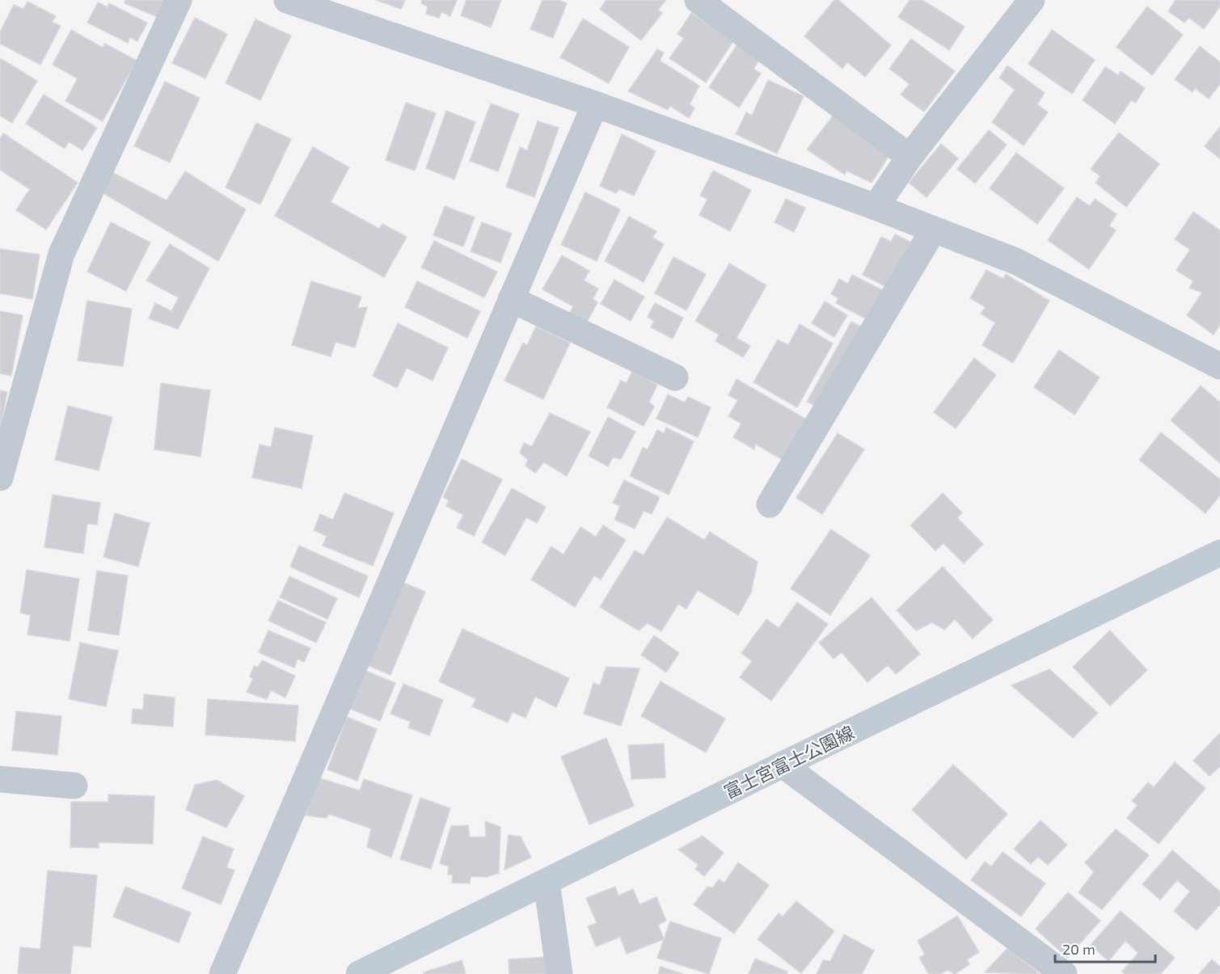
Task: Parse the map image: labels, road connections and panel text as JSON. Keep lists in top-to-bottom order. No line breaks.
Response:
{"streets":{"main road":["富士宮富士公園線"]},"scale_bar":"20 m"}
